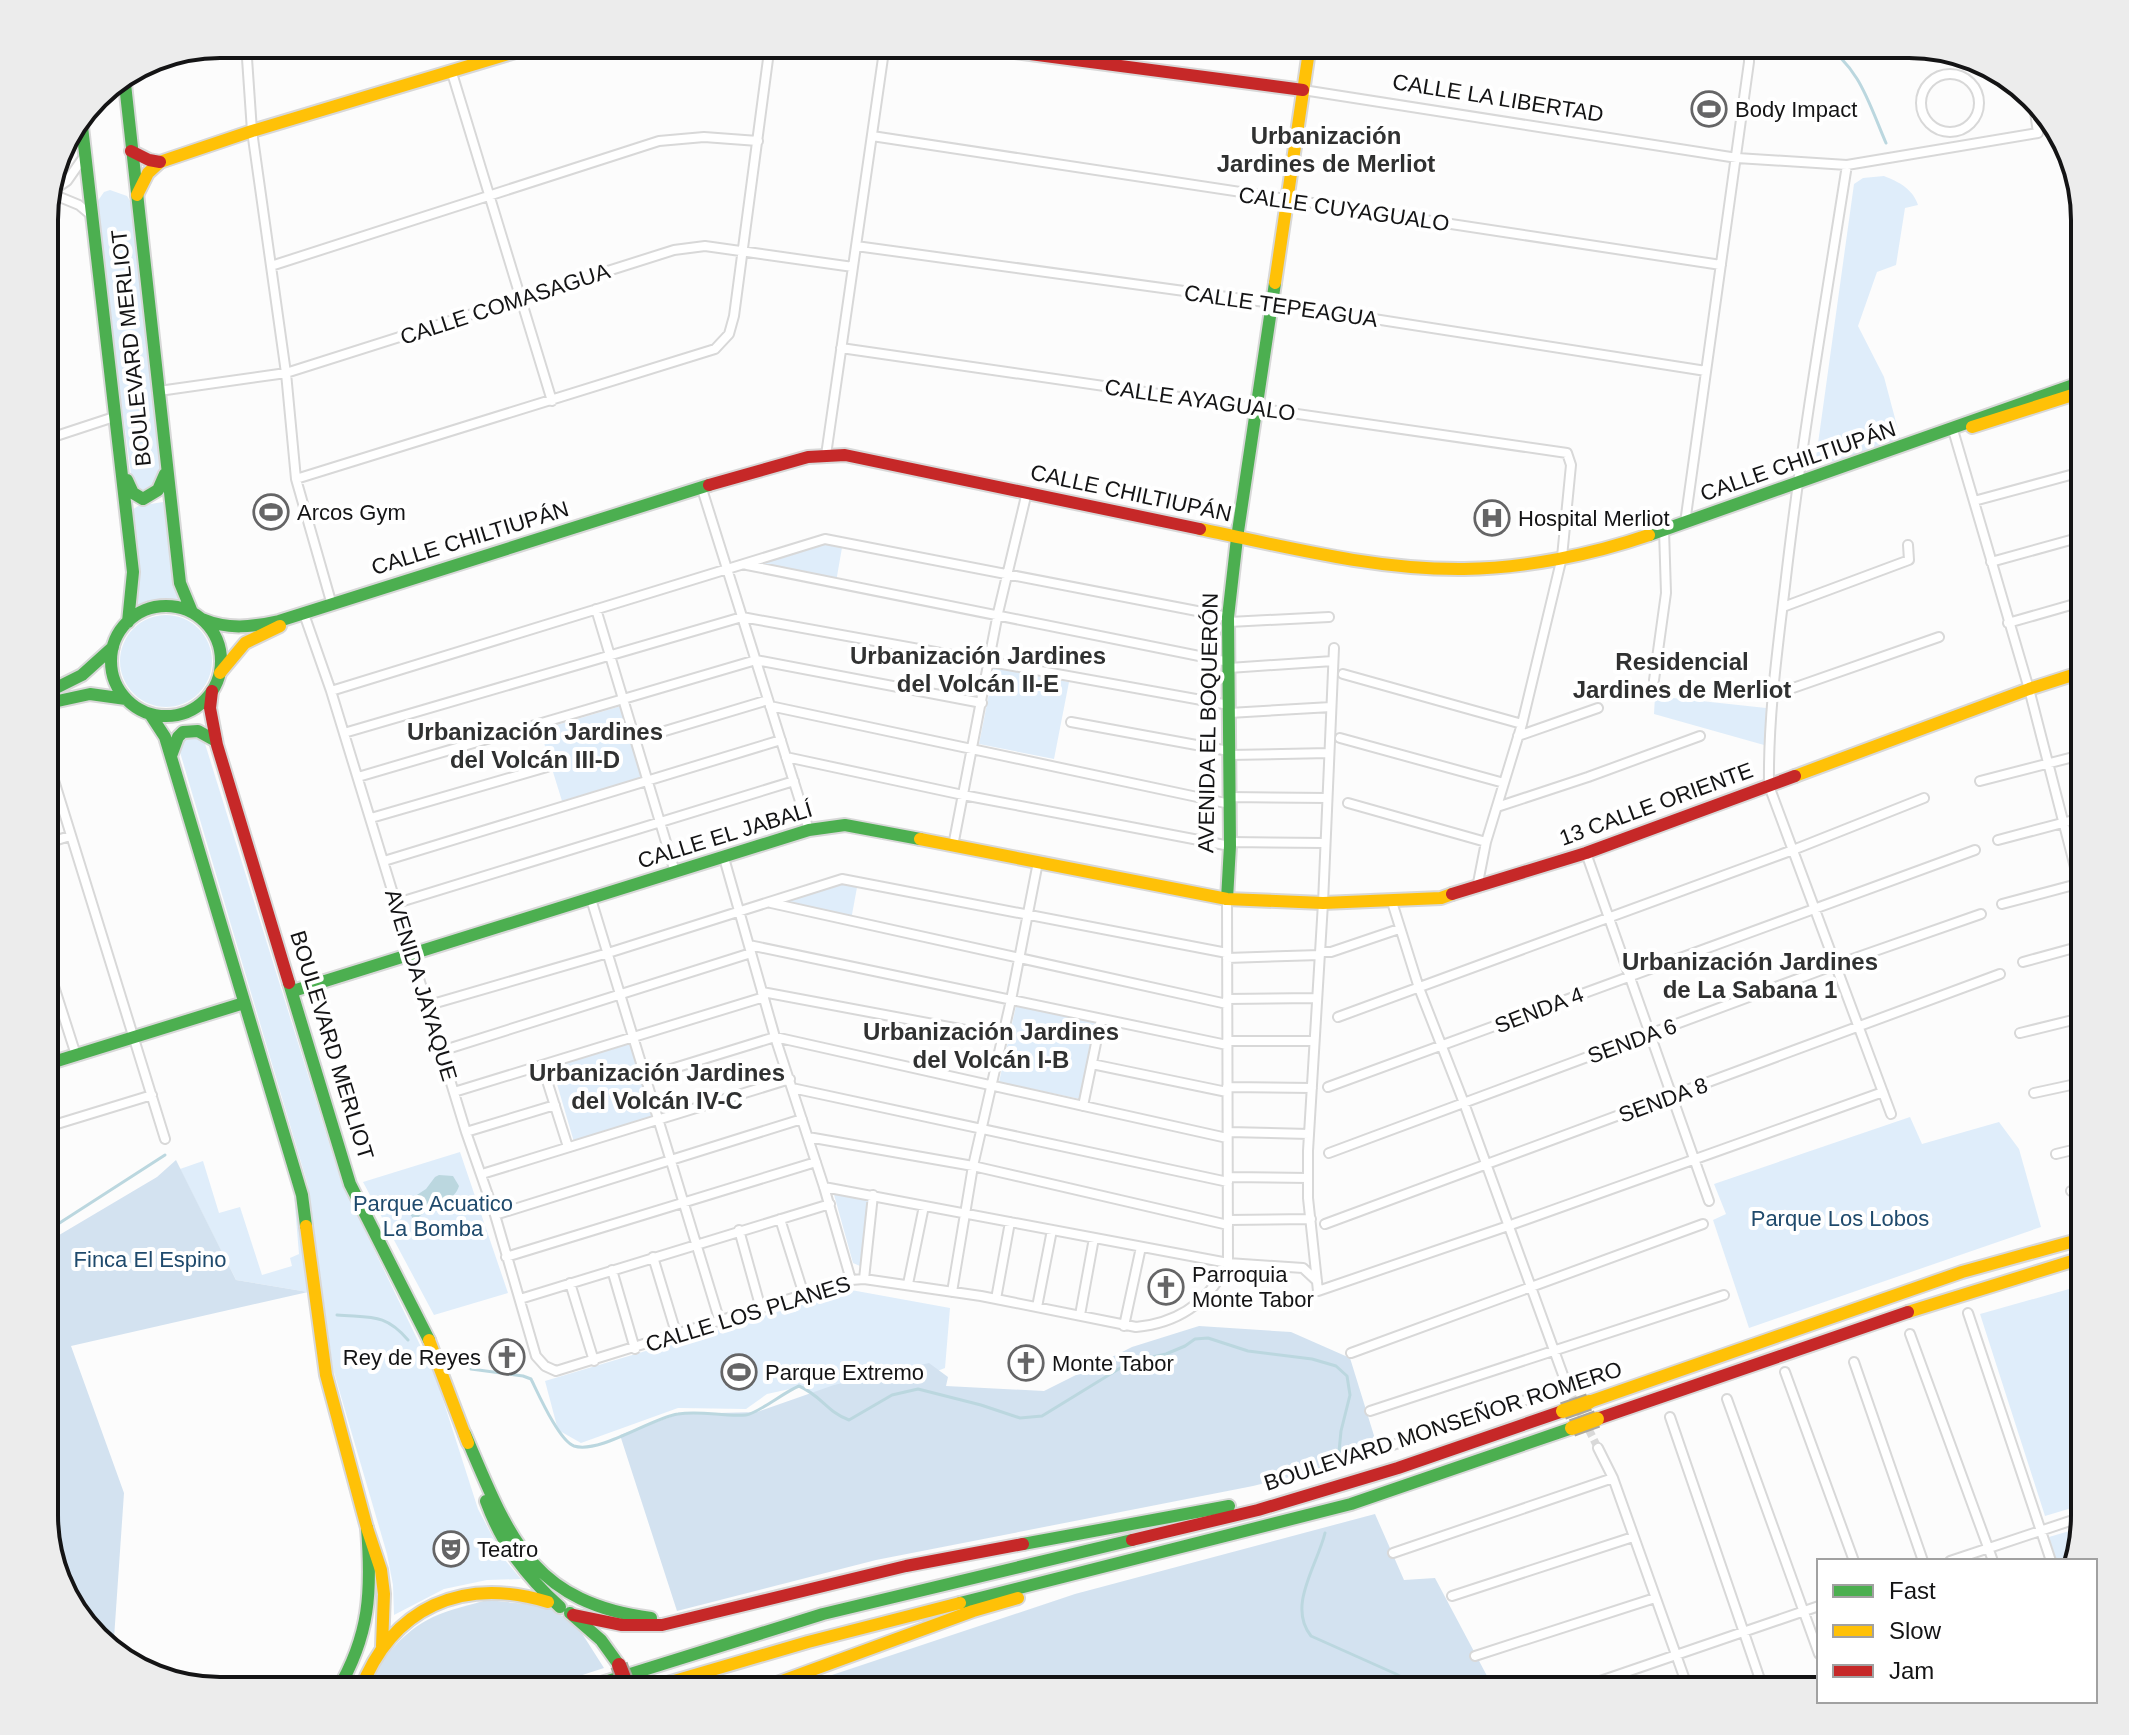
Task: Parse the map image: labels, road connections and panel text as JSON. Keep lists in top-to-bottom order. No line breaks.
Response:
{"streets":{"main road":["CALLE LA LIBERTAD","BOULEVARD MERLIOT","CALLE CHILTIUPÁN","AVENIDA EL BOQUERÓN","13 CALLE ORIENTE","CALLE EL JABALÍ","BOULEVARD MONSEÑOR ROMERO"],"street":["CALLE CUYAGUALO","CALLE COMASAGUA","CALLE TEPEAGUA","CALLE AYAGUALO","AVENIDA JAYAQUE","SENDA 4","SENDA 6","SENDA 8","CALLE LOS PLANES"]},"crossings":[["CALLE LA LIBERTAD","AVENIDA EL BOQUERÓN"],["CALLE CUYAGUALO","AVENIDA EL BOQUERÓN"],["CALLE COMASAGUA","BOULEVARD MERLIOT"],["CALLE TEPEAGUA","AVENIDA EL BOQUERÓN"],["BOULEVARD MERLIOT","CALLE CHILTIUPÁN"],["BOULEVARD MERLIOT","CALLE EL JABALÍ"],["CALLE AYAGUALO","CALLE CHILTIUPÁN"],["CALLE AYAGUALO","AVENIDA EL BOQUERÓN"],["CALLE CHILTIUPÁN","AVENIDA EL BOQUERÓN"],["CALLE CHILTIUPÁN","AVENIDA JAYAQUE"],["AVENIDA EL BOQUERÓN","13 CALLE ORIENTE"],["AVENIDA EL BOQUERÓN","CALLE EL JABALÍ"],["AVENIDA EL BOQUERÓN","CALLE LOS PLANES"],["13 CALLE ORIENTE","CALLE EL JABALÍ"],["CALLE EL JABALÍ","AVENIDA JAYAQUE"],["AVENIDA JAYAQUE","CALLE LOS PLANES"]],"districts":["Urbanización Jardines de Merliot","Urbanización Jardines del Volcán II-E","Residencial Jardines de Merliot","Urbanización Jardines del Volcán III-D","Urbanización Jardines de La Sabana 1","Urbanización Jardines del Volcán I-B","Urbanización Jardines del Volcán IV-C"],"parks":["Parque Acuatico La Bomba","Parque Los Lobos","Finca El Espino"],"places":{"sports":["Body Impact","Arcos Gym","Parque Extremo"],"hospital":["Hospital Merliot"],"church":["Parroquia Monte Tabor","Rey de Reyes","Monte Tabor"],"theatre":["Teatro"]},"legend":["Fast","Slow","Jam"]}
